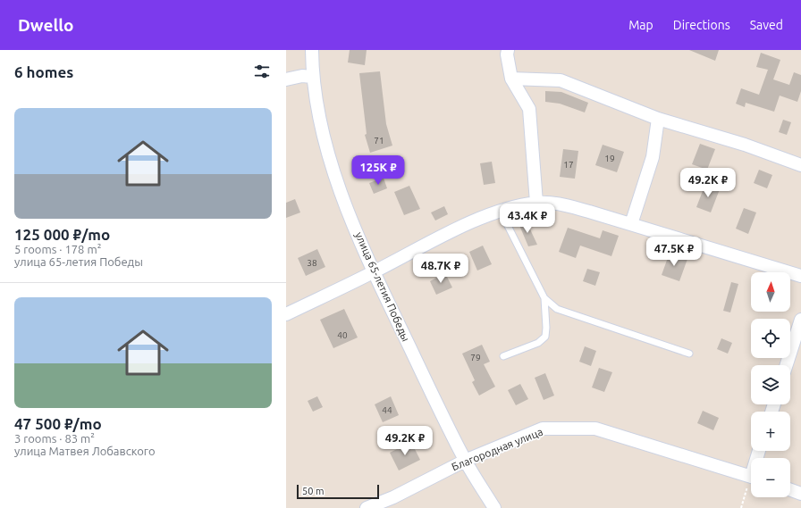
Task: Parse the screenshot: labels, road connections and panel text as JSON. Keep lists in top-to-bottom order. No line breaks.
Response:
{"streets":{"street":["улица 65-летия Победы","Благородная улица"]},"crossings":[["улица 65-летия Победы","Благородная улица"]],"house_numbers":["71","19","17","38","40","79","44"],"scale_bar":"50 m","north":"top","page":{"header":"Dwello","nav":["Map","Directions","Saved"],"heading":"6 homes","list":[{"name":"125 000 ₽/mo","note":"5 rooms · 178 m² · улица 65-летия Победы"},{"name":"47 500 ₽/mo","note":"3 rooms · 83 m² · улица Матвея Лобавского"}],"price":["125K ₽","49.2K ₽","43.4K ₽","47.5K ₽","48.7K ₽","49.2K ₽"],"map_buttons":["+","−"],"scale":"50 m"}}
